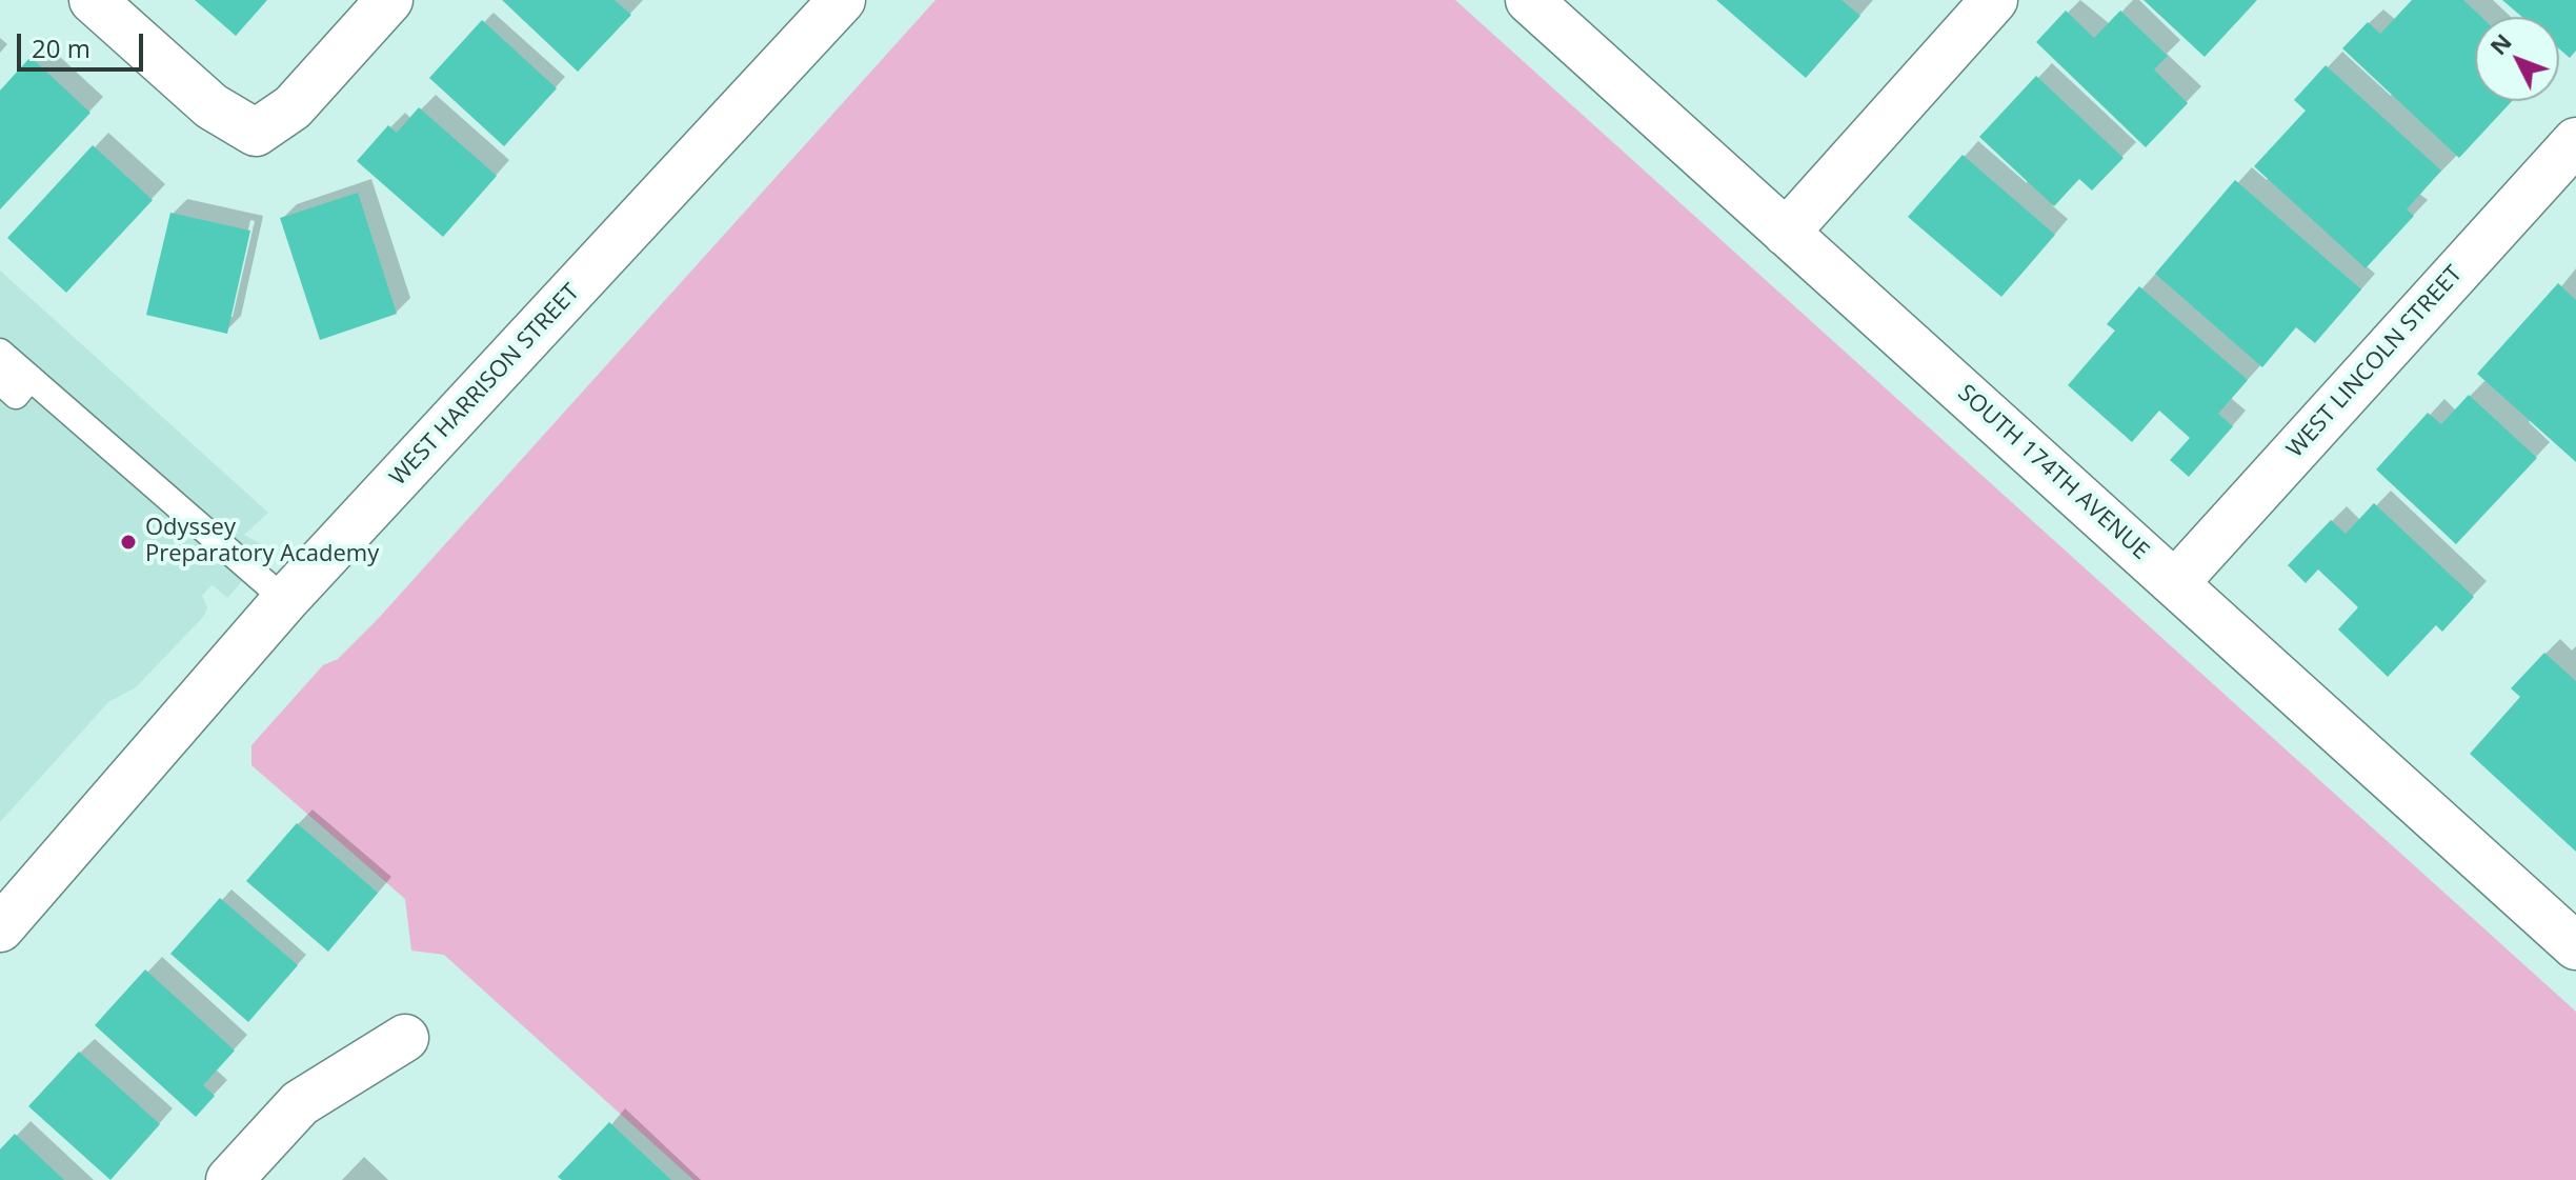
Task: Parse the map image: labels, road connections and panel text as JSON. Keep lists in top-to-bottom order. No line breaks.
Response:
{"streets":{"street":["WEST LINCOLN STREET","WEST HARRISON STREET","SOUTH 174TH AVENUE"]},"crossings":[["WEST LINCOLN STREET","SOUTH 174TH AVENUE"]],"places":["Odyssey Preparatory Academy"],"scale_bar":"20 m","north":"top left"}
